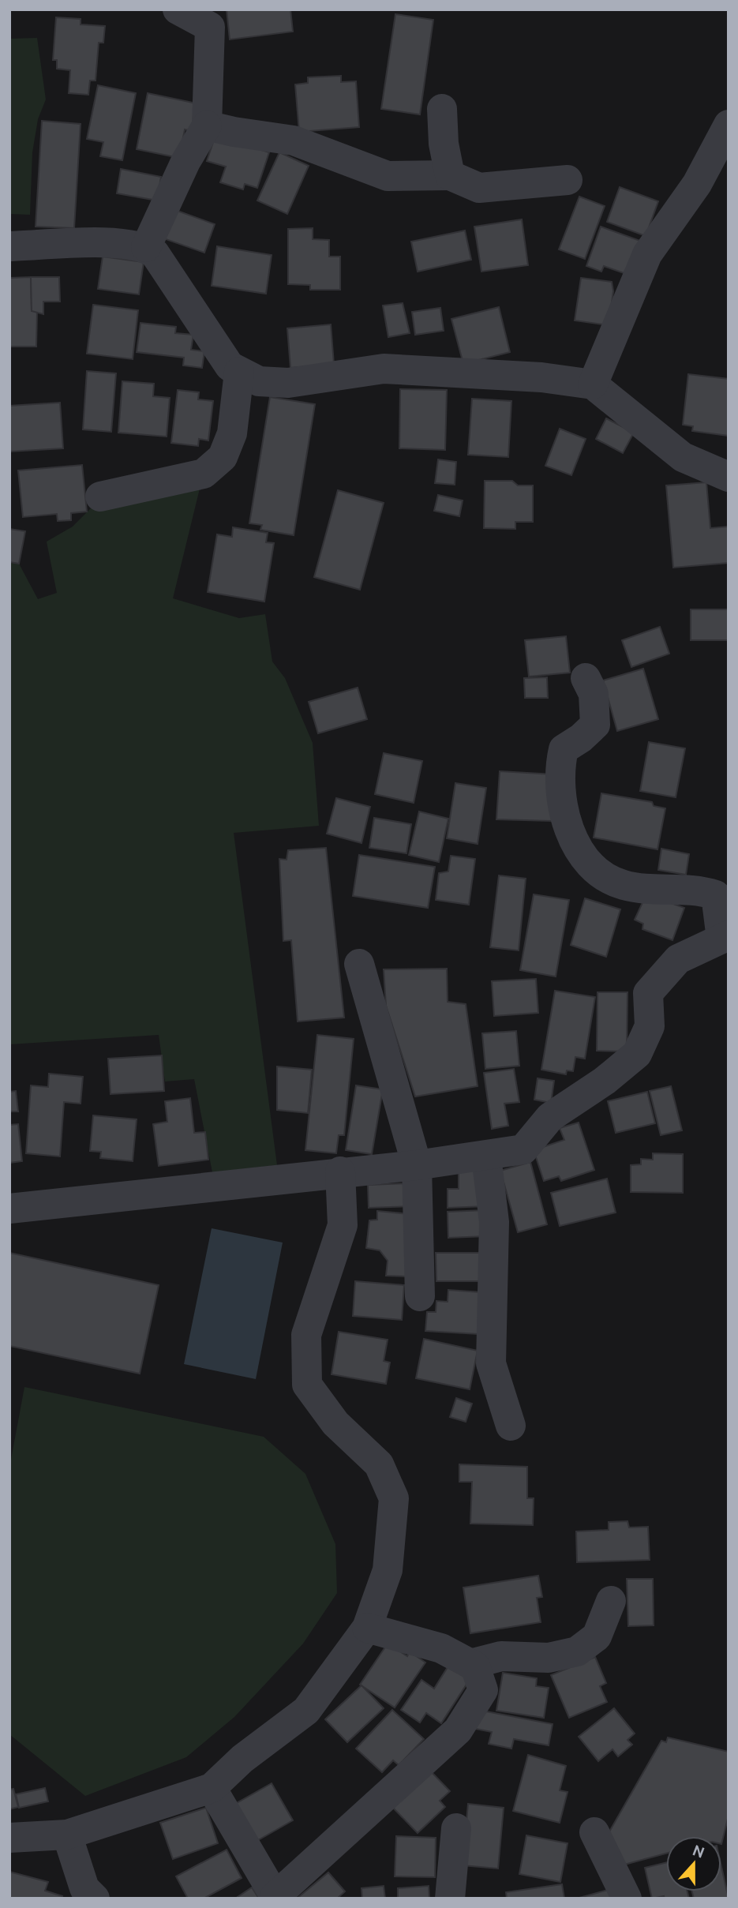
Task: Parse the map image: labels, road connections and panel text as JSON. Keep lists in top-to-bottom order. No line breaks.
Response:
{"north":"top"}
